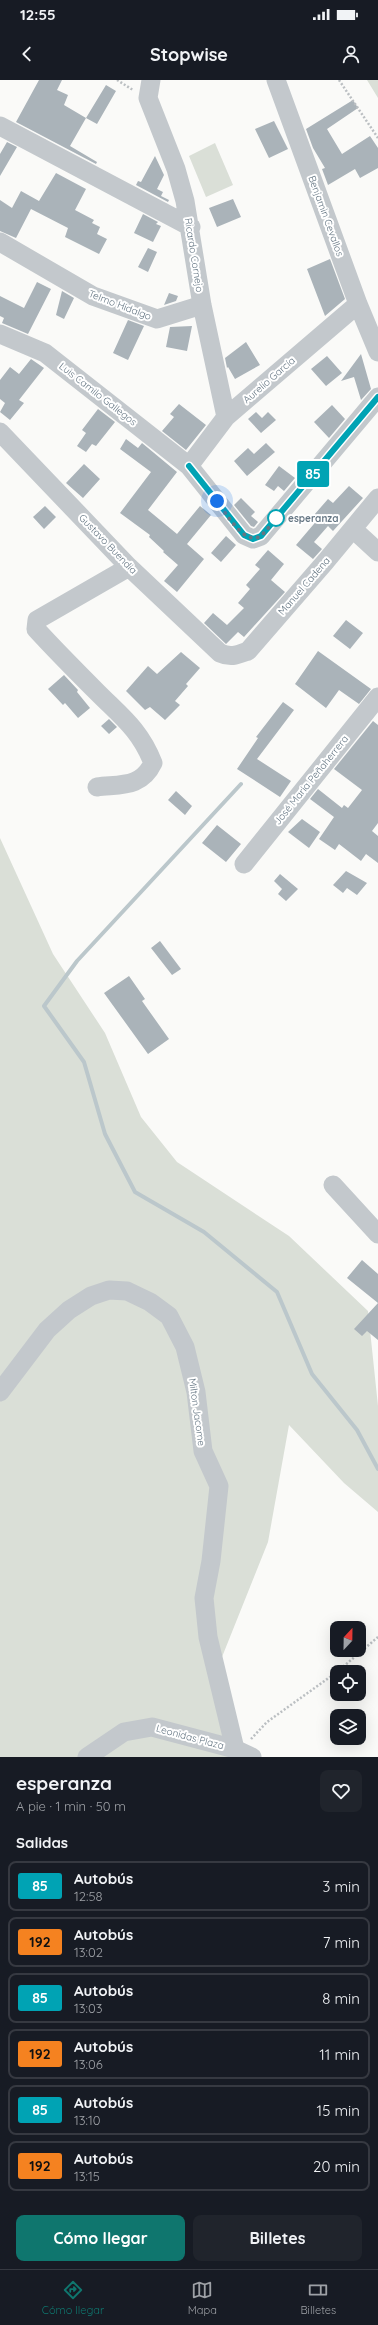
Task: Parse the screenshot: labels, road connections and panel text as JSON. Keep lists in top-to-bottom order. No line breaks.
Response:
{"streets":{"street":["Benjamin Cevallos","Ricardo Cornejo","Telmo Hidalgo","Aurelio García","Luis Camilo Gallegos","Gustavo Buendia","Manuel Cadena","José Maria Peñaherrera","Milton Jacome","Leonidas Plaza"]},"crossings":[["Benjamin Cevallos","Aurelio García"],["Ricardo Cornejo","Telmo Hidalgo"],["Ricardo Cornejo","Aurelio García"],["Aurelio García","Luis Camilo Gallegos"],["Gustavo Buendia","Manuel Cadena"],["Milton Jacome","Leonidas Plaza"]],"places":["esperanza"],"lines":["bus line 85"],"north":"top","page":{"status":"12:55","header":"Stopwise","on_map":"85","heading":[["esperanza","A pie · 1 min · 50 m"],"Salidas"],"list":[{"mark":"85","name":"Autobús","note":"12:58","value":"3 min"},{"mark":"192","name":"Autobús","note":"13:02","value":"7 min"},{"mark":"85","name":"Autobús","note":"13:03","value":"8 min"},{"mark":"192","name":"Autobús","note":"13:06","value":"11 min"},{"mark":"85","name":"Autobús","note":"13:10","value":"15 min"},{"mark":"192","name":"Autobús","note":"13:15","value":"20 min"}],"buttons":["Cómo llegar","Billetes"],"tabs":["Cómo llegar","Mapa","Billetes"]}}
